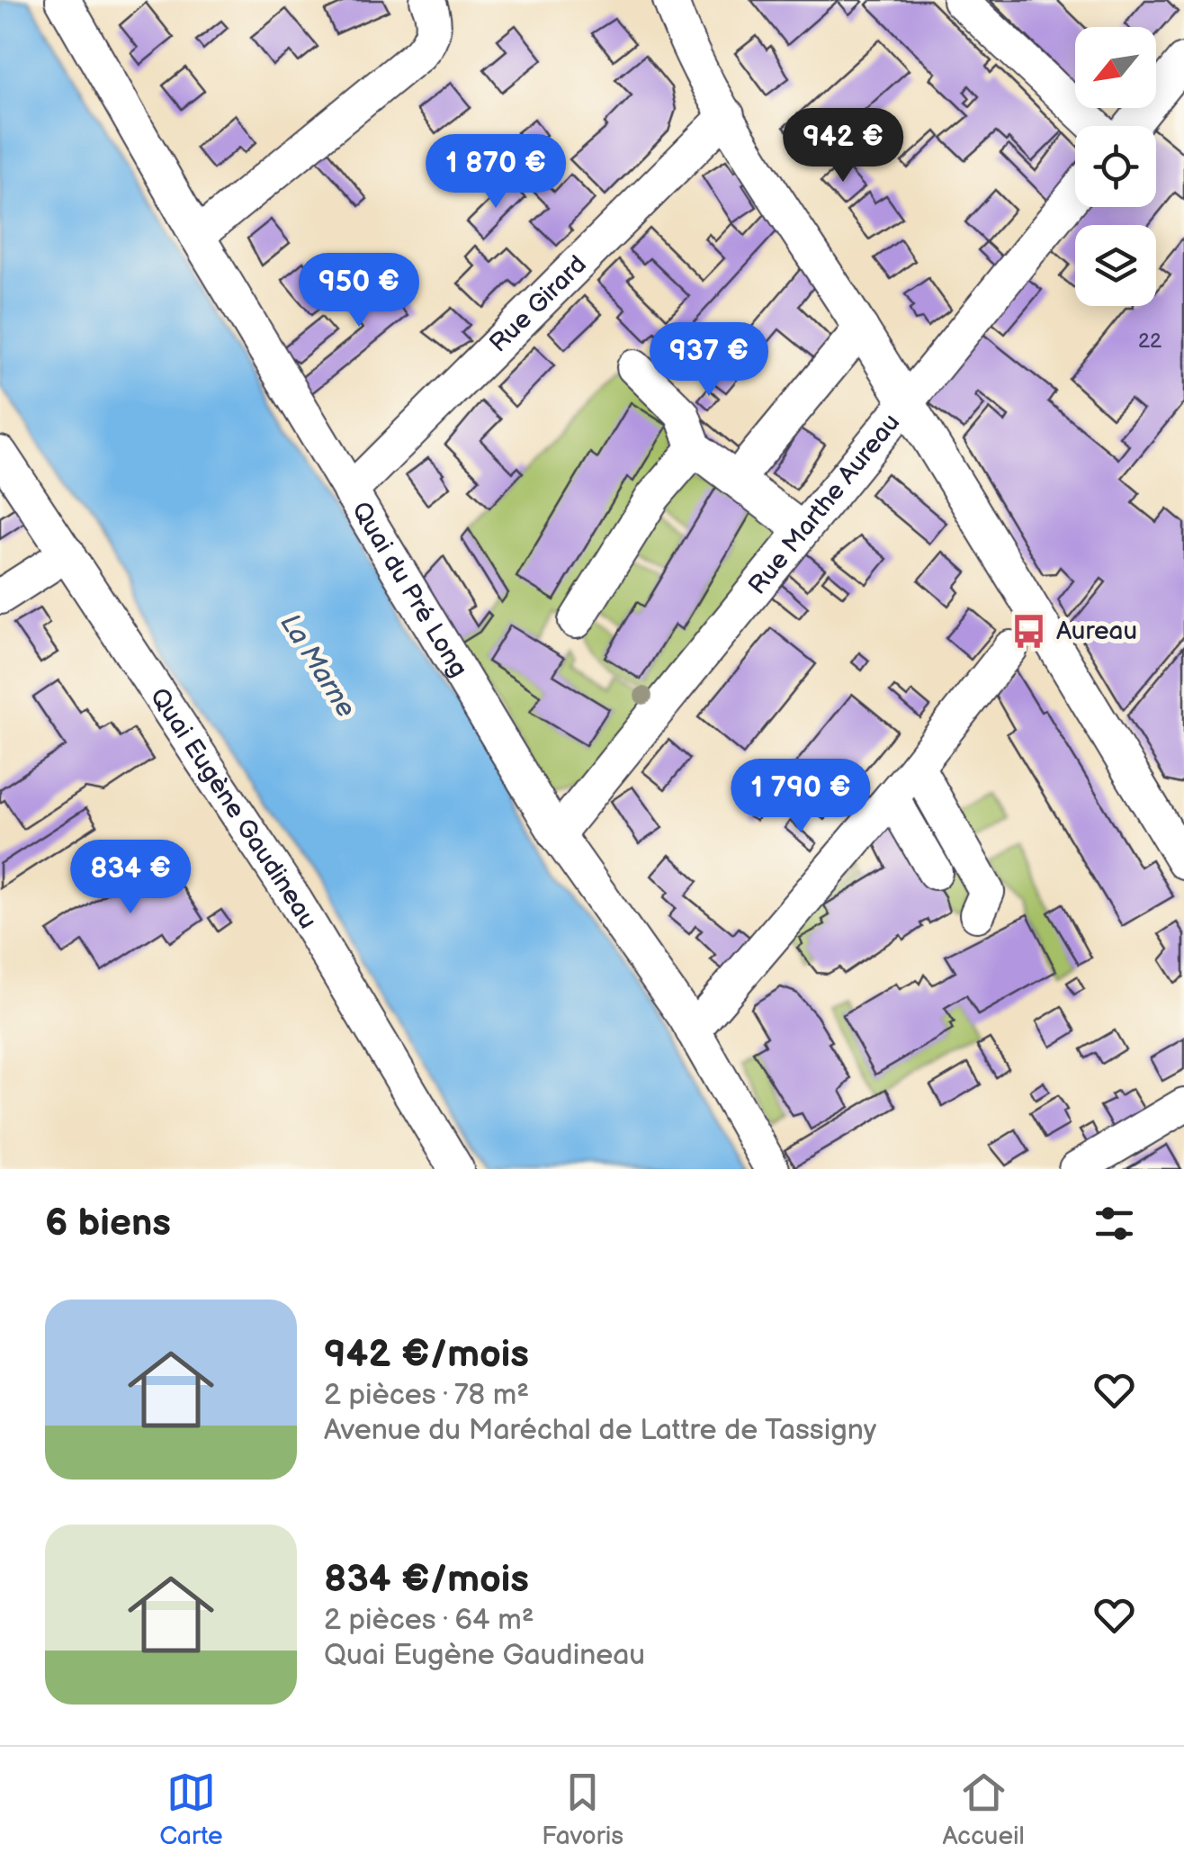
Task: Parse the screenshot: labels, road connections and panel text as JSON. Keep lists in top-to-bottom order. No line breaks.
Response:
{"streets":{"street":["Rue Girard","Rue Marthe Aureau","Quai du Pré Long","Quai Eugène Gaudineau"]},"crossings":[["Rue Girard","Quai du Pré Long"],["Rue Marthe Aureau","Quai du Pré Long"]],"water":["La Marne"],"places":{"bus stop":["Aureau"]},"house_numbers":["22"],"north":"bottom left","page":{"price":["942 €","1 870 €","950 €","937 €","1 790 €","834 €"],"heading":"6 biens","list":[{"name":"942 €/mois","note":"2 pièces · 78 m² · Avenue du Maréchal de Lattre de Tassigny"},{"name":"834 €/mois","note":"2 pièces · 64 m² · Quai Eugène Gaudineau"}],"tabs":["Carte","Favoris","Accueil"]}}
